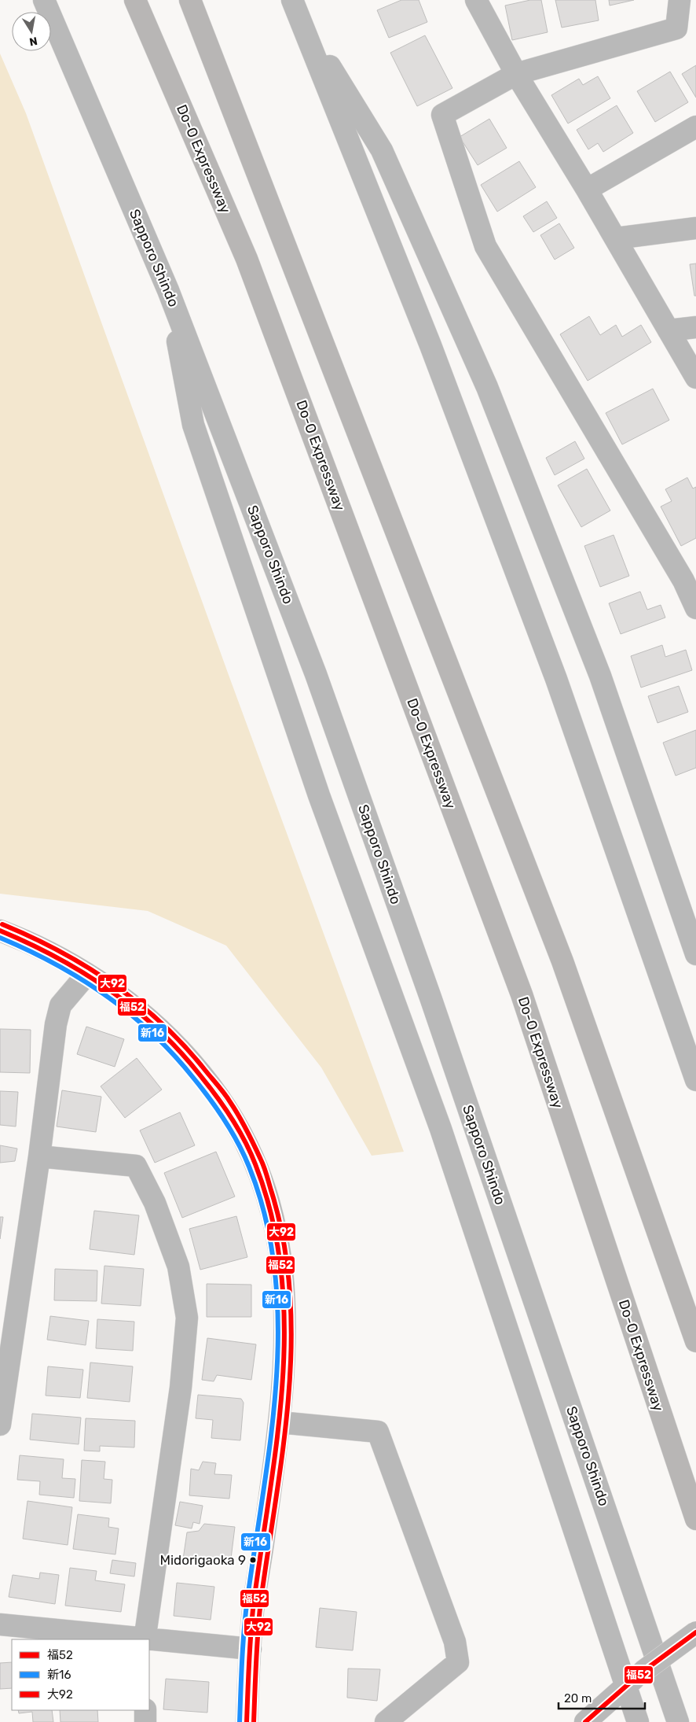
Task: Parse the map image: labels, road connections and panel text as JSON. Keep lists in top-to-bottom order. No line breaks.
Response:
{"streets":{"highway":["Do-O Expressway"],"street":["Sapporo Shindo"]},"places":["Midorigaoka 9"],"lines":["transit line 大92","transit line 福52","transit line 新16"],"legend":["福52","新16","大92"],"scale_bar":"20 m","north":"bottom"}
